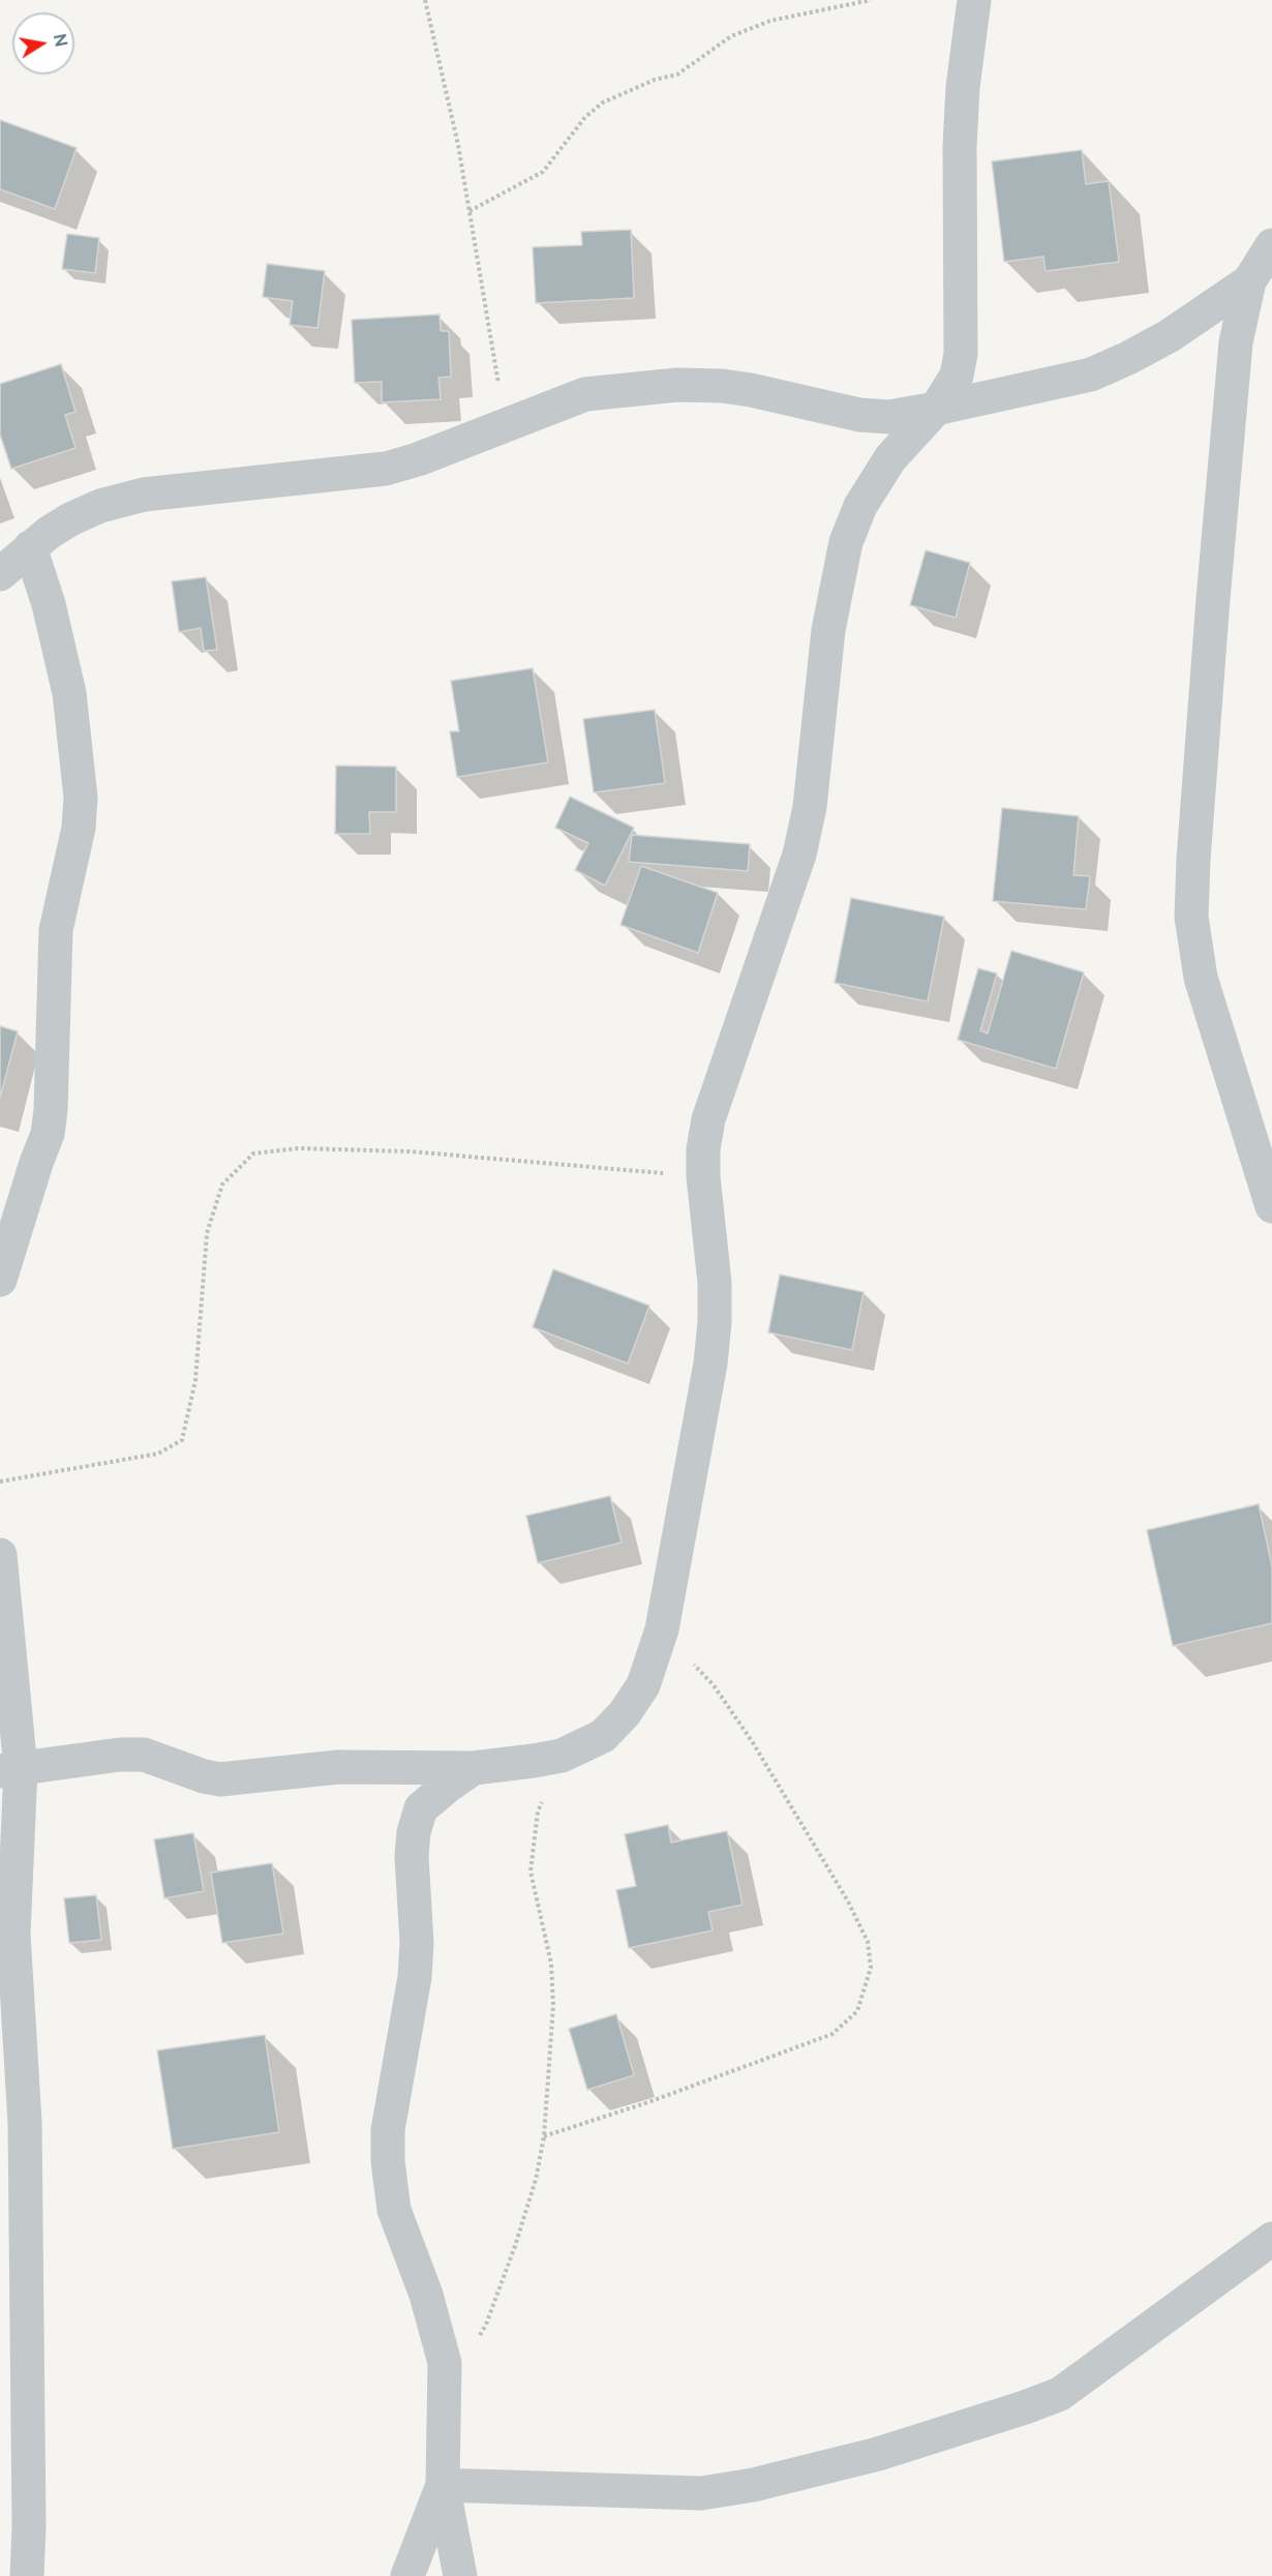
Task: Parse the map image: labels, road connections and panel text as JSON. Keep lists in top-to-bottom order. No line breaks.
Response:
{"north":"right"}
